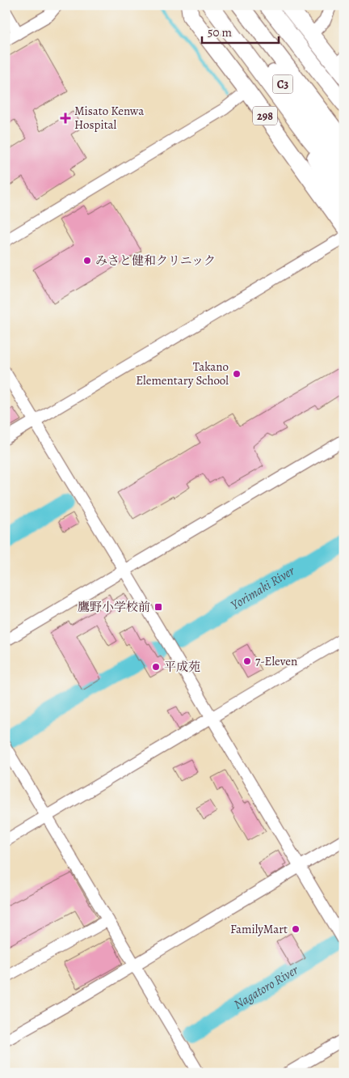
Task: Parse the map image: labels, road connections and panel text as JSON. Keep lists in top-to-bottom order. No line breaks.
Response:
{"streets":{"highway":["C3","298"]},"water":["Yorimaki River","Nagatoro River"],"places":{"health":["Misato Kenwa Hospital"],"other":["みさと健和クリニック","Takano Elementary School","7-Eleven","平成苑","FamilyMart"],"transit":["鷹野小学校前"]},"scale_bar":"50 m"}
